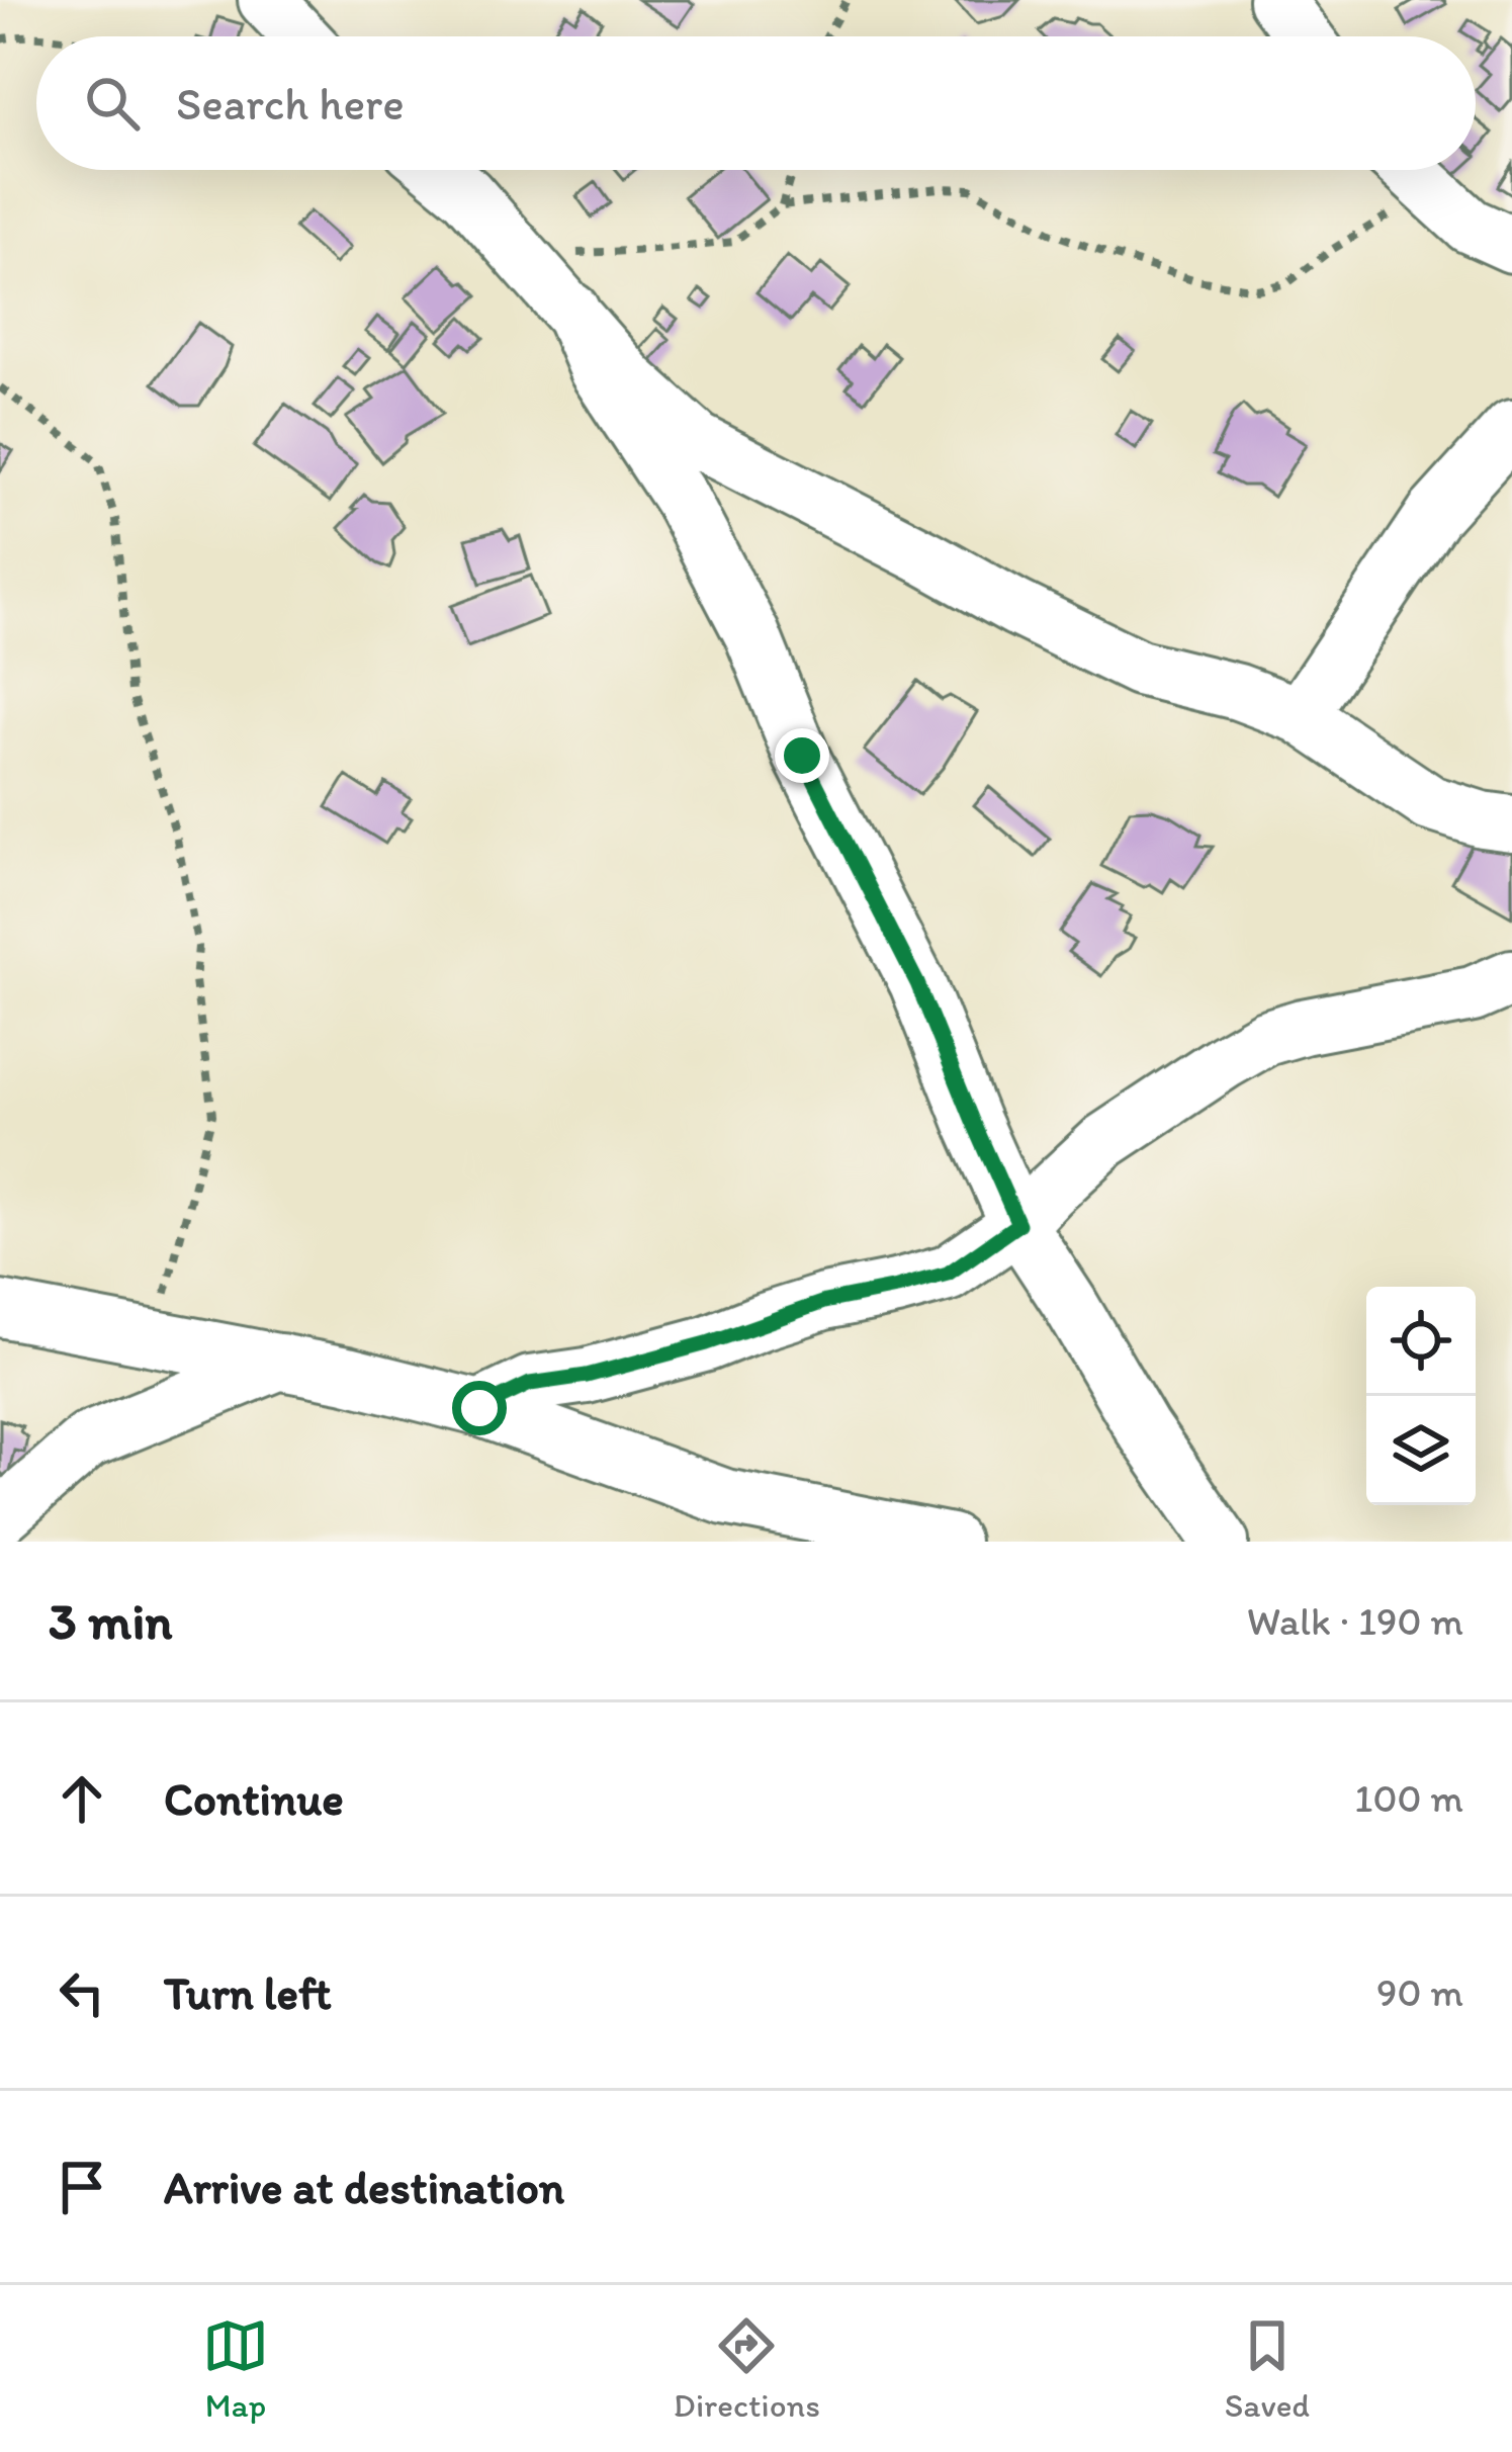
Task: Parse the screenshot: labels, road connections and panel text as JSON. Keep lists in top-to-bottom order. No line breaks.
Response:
{"page":{"search":"Search here","heading":["3 min","Walk · 190 m"],"list":[["Continue","100 m"],["Turn left","90 m"],"Arrive at destination"],"nav":["Map","Directions","Saved"]}}
